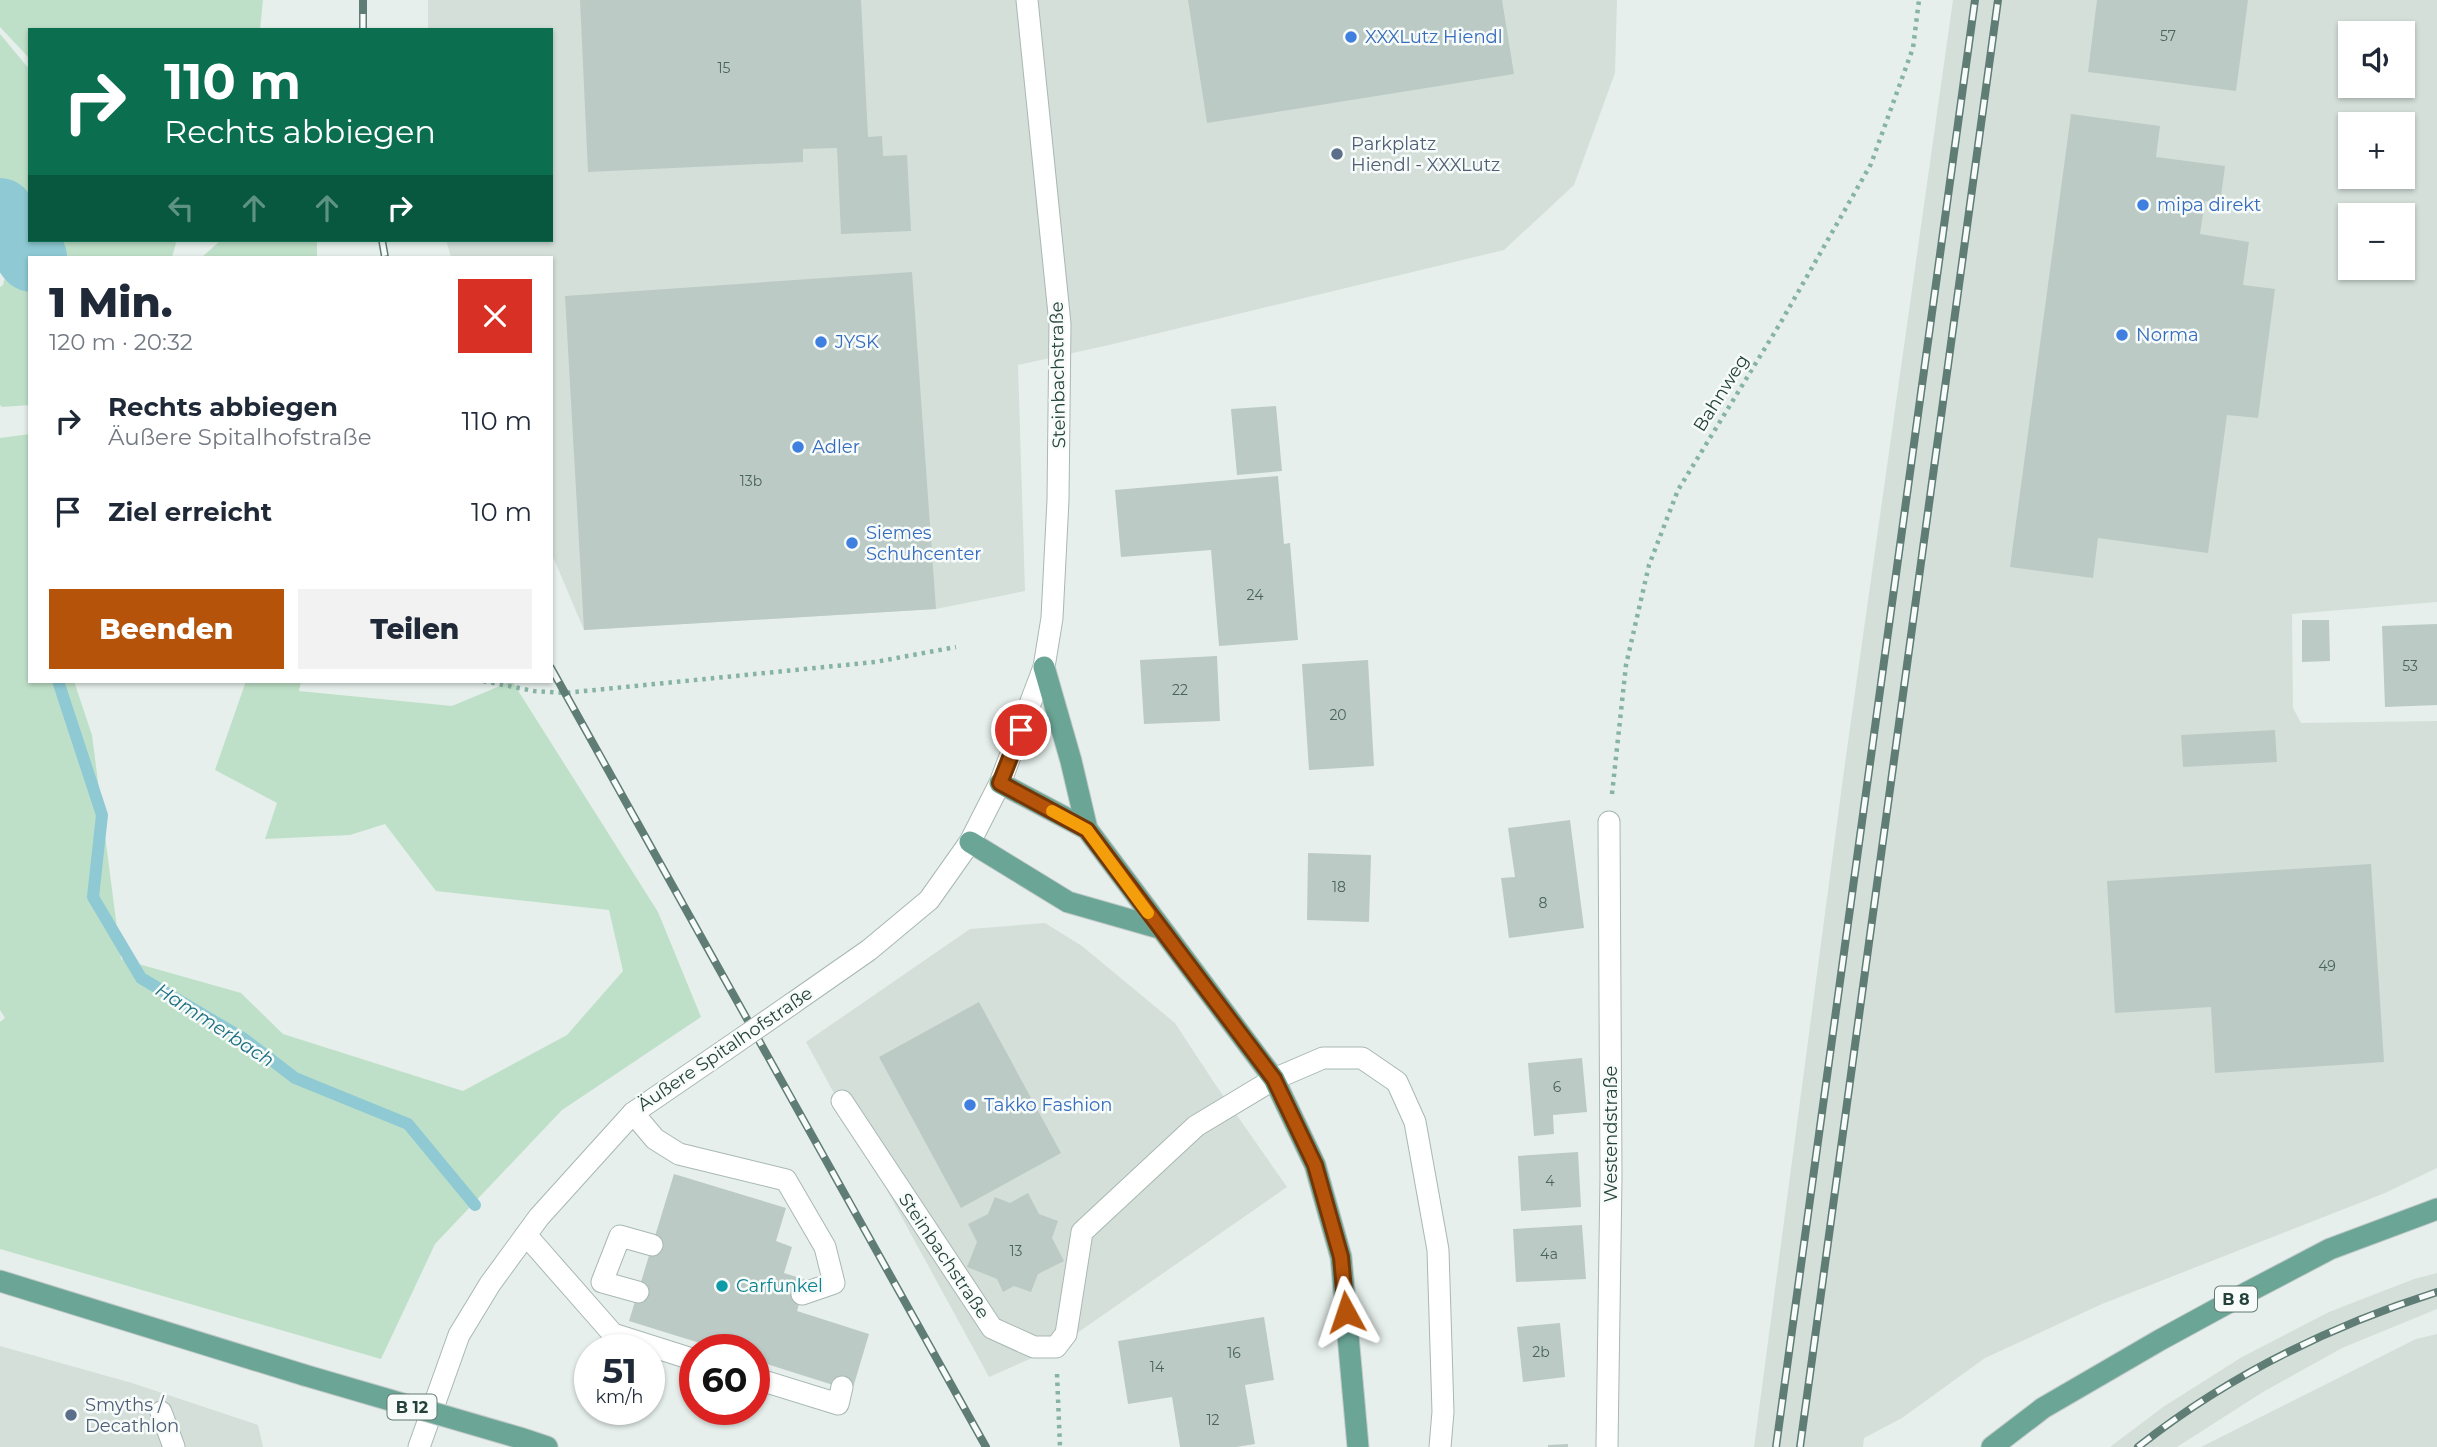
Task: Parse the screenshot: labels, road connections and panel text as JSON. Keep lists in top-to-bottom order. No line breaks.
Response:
{"streets":{"main road":["B 8","B 12"],"street":["Steinbachstraße","Äußere Spitalhofstraße","Westendstraße"],"path":["Bahnweg"]},"crossings":[["Steinbachstraße","Äußere Spitalhofstraße"],["Bahnweg","Westendstraße"]],"water":["Hammerbach"],"places":["XXXLutz Hiendl","Parkplatz Hiendl - XXXLutz","mipa direkt","Norma","JYSK","Adler","Siemes Schuhcenter","Takko Fashion","Carfunkel","Smyths / Decathlon"],"house_numbers":["57","15","13b","24","53","22","20","18","8","49","6","4","13","4a","2b","16","14","12"],"page":{"map_buttons":["+","−"],"turn":["110 m","Rechts abbiegen"],"heading":["1 Min.","120 m · 20:32"],"list":[{"name":"Rechts abbiegen","note":"Äußere Spitalhofstraße","value":"110 m"},{"name":"Ziel erreicht","value":"10 m"}],"buttons":["Beenden","Teilen"],"speed":"51 km/h","limit":"60"}}
